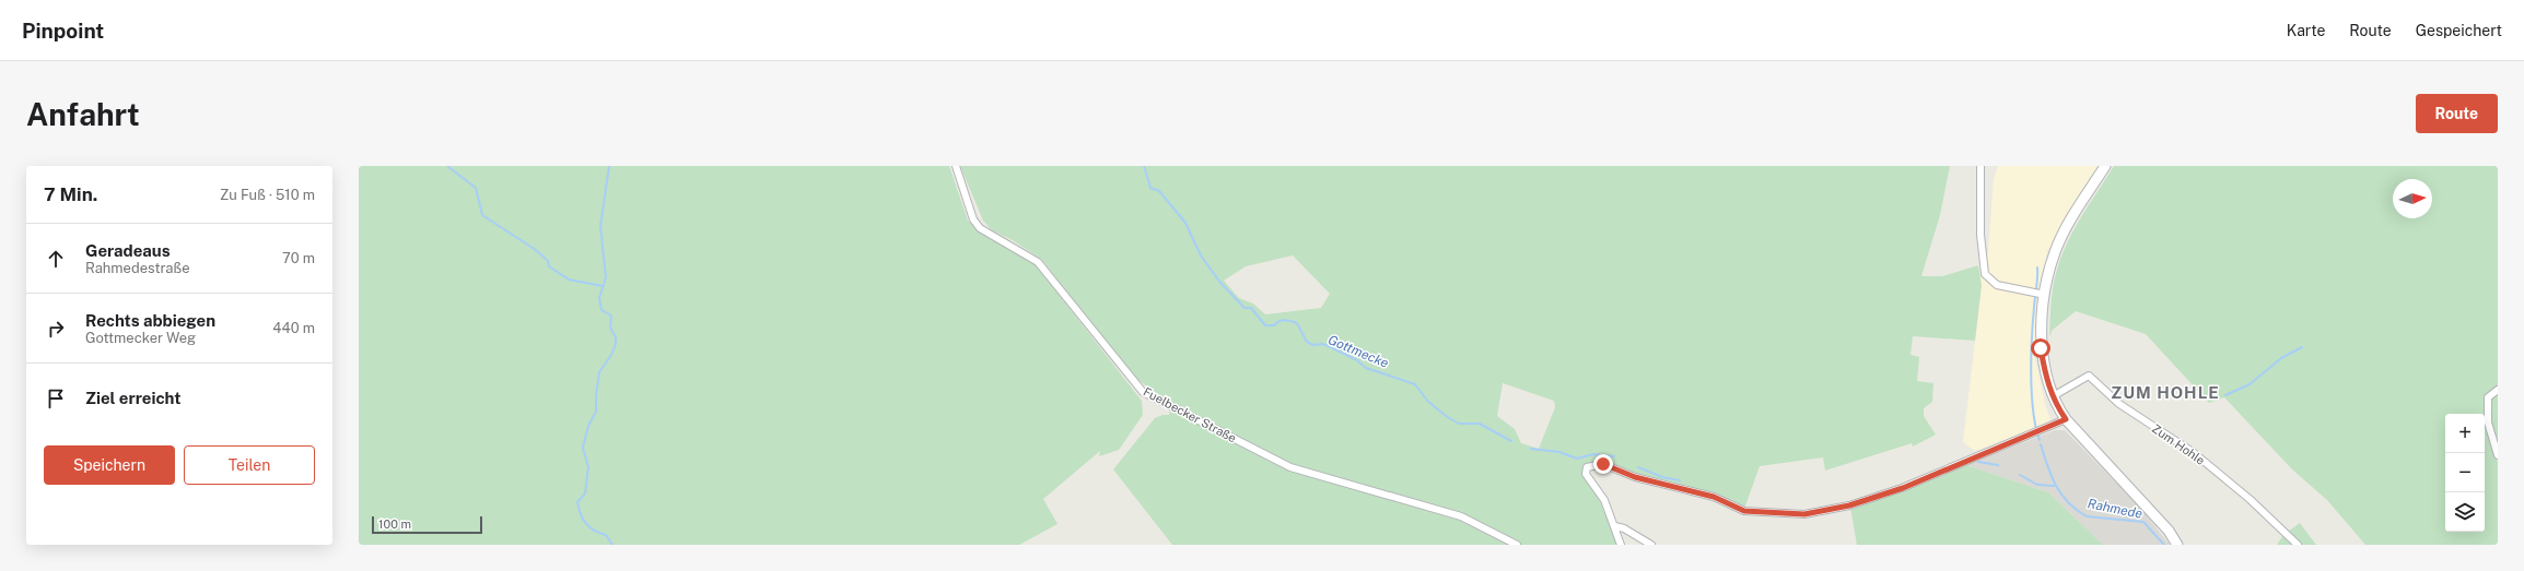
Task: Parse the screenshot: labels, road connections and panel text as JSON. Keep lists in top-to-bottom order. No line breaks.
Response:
{"streets":{"street":["Fuelbecker Straße","Zum Hohle"]},"districts":["ZUM HOHLE"],"water":["Gottmecke","Rahmede"],"scale_bar":"100 m","north":"right","page":{"header":"Pinpoint","nav":["Karte","Route","Gespeichert"],"buttons":["Route",["Speichern","Teilen"]],"title":"Anfahrt","heading":["7 Min.","Zu Fuß · 510 m"],"list":[["Geradeaus","Rahmedestraße","70 m"],["Rechts abbiegen","Gottmecker Weg","440 m"],"Ziel erreicht"],"map_buttons":["+","−"],"scale":"100 m"}}
